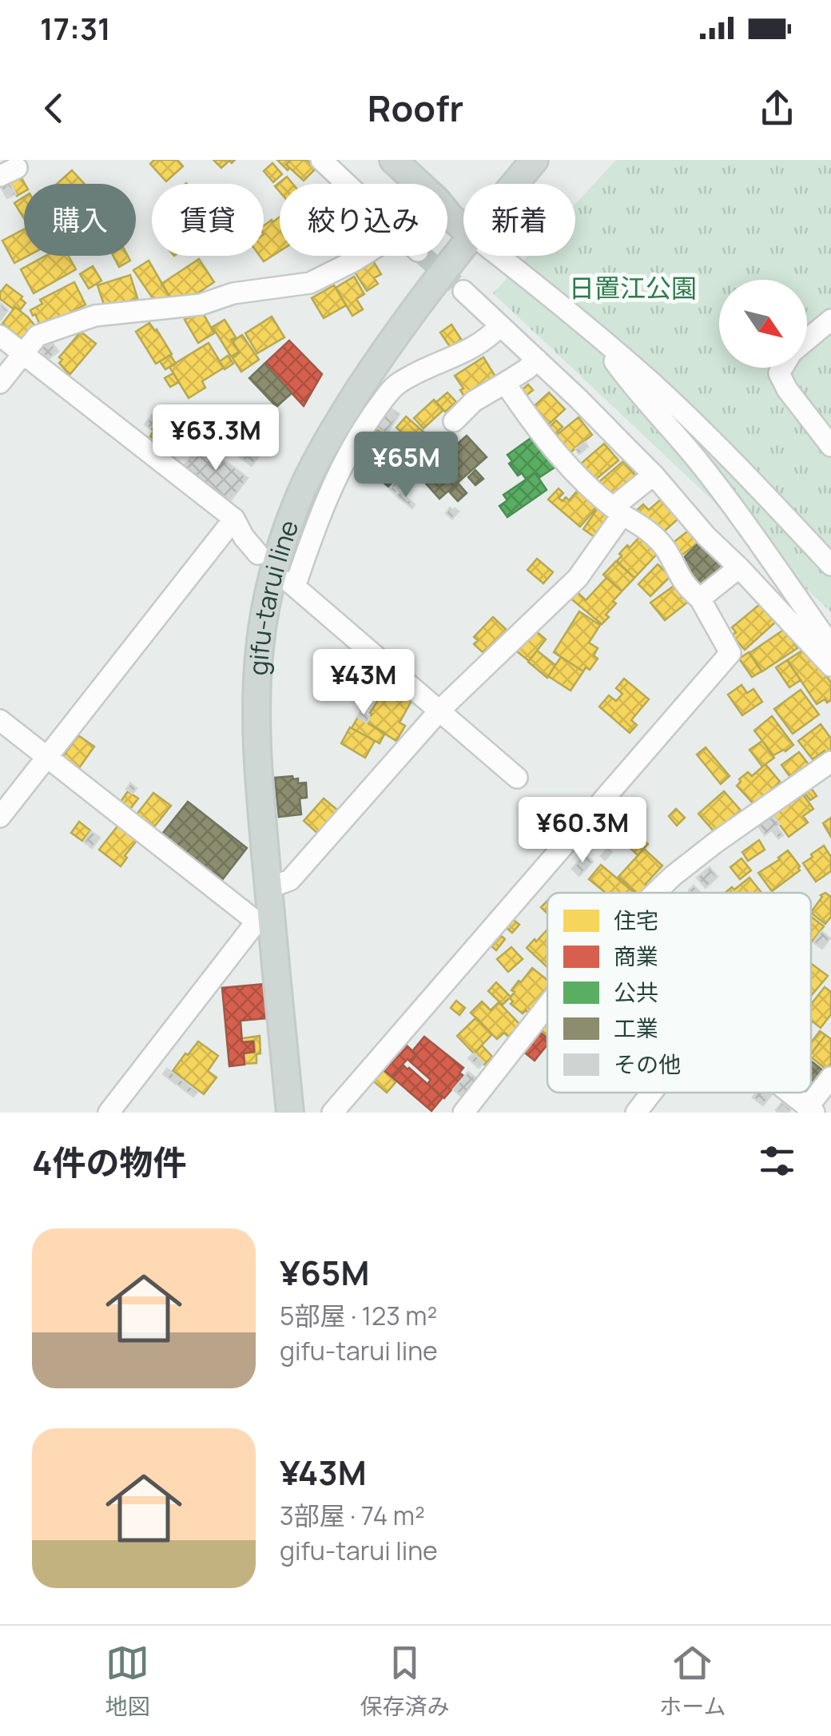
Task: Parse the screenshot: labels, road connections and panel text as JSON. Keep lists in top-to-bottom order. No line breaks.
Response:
{"streets":{"main road":["gifu-tarui line"]},"parks":["日置江公園"],"legend":["住宅","商業","公共","工業","その他"],"north":"bottom right","page":{"status":"17:31","header":"Roofr","chip":["購入","賃貸","絞り込み","新着"],"price":["¥63.3M","¥65M","¥43M","¥60.3M"],"heading":"4件の物件","list":[{"name":"¥65M","note":"5部屋 · 123 m² · gifu-tarui line"},{"name":"¥43M","note":"3部屋 · 74 m² · gifu-tarui line"}],"tabs":["地図","保存済み","ホーム"]}}
